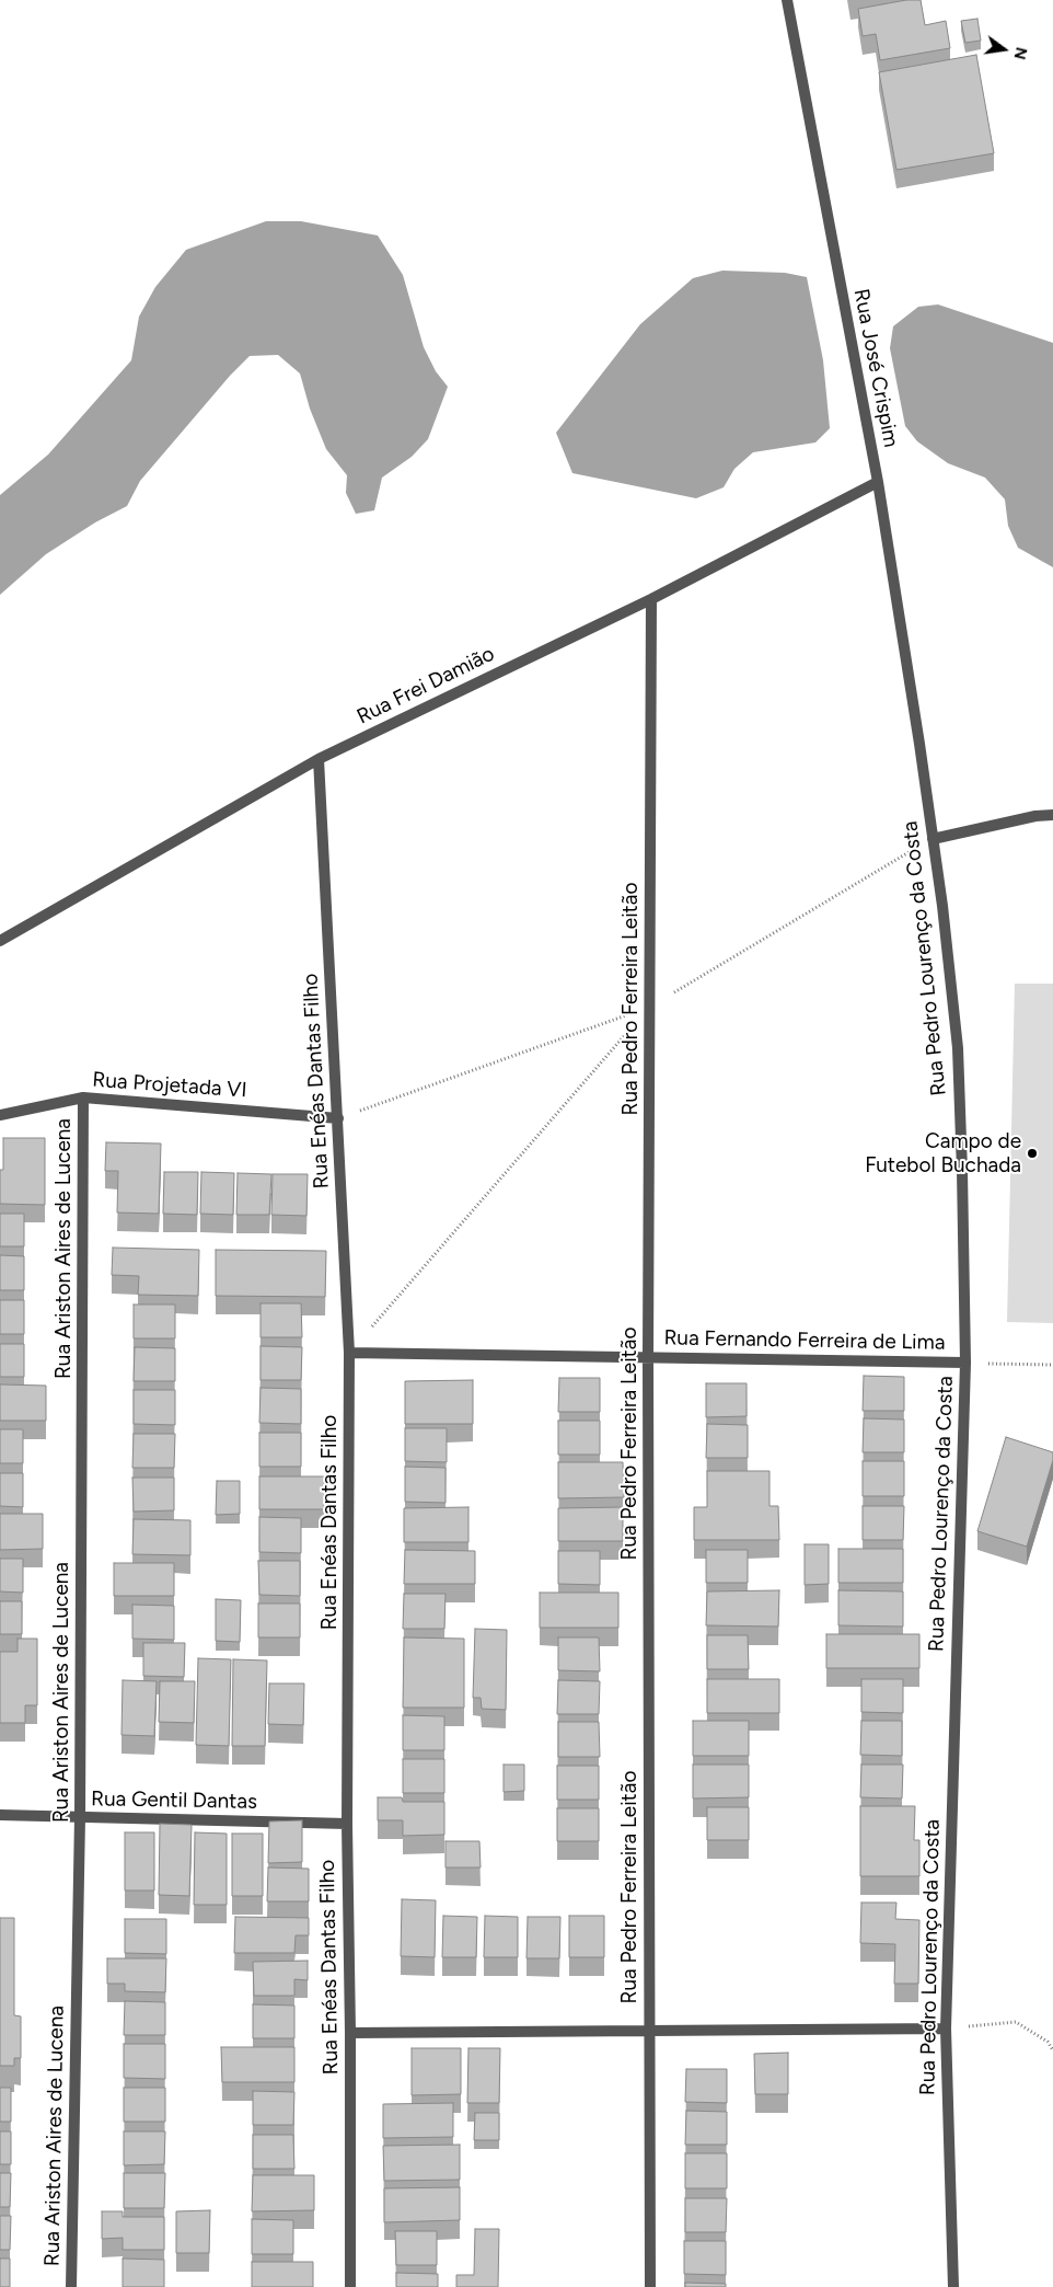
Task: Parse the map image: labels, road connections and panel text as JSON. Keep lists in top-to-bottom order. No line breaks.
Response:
{"streets":{"street":["Rua José Crispim","Rua Frei Damião","Rua Pedro Lourenço da Costa","Rua Pedro Ferreira Leitão","Rua Enéas Dantas Filho","Rua Projetada VI","Rua Ariston Aires de Lucena","Rua Fernando Ferreira de Lima","Rua Gentil Dantas"]},"crossings":[["Rua José Crispim","Rua Frei Damião"],["Rua José Crispim","Rua Pedro Lourenço da Costa"],["Rua Frei Damião","Rua Pedro Ferreira Leitão"],["Rua Frei Damião","Rua Enéas Dantas Filho"],["Rua Pedro Lourenço da Costa","Rua Fernando Ferreira de Lima"],["Rua Pedro Ferreira Leitão","Rua Fernando Ferreira de Lima"],["Rua Enéas Dantas Filho","Rua Projetada VI"],["Rua Enéas Dantas Filho","Rua Fernando Ferreira de Lima"],["Rua Enéas Dantas Filho","Rua Gentil Dantas"],["Rua Projetada VI","Rua Ariston Aires de Lucena"],["Rua Ariston Aires de Lucena","Rua Gentil Dantas"]],"places":["Campo de Futebol Buchada"],"north":"right"}
